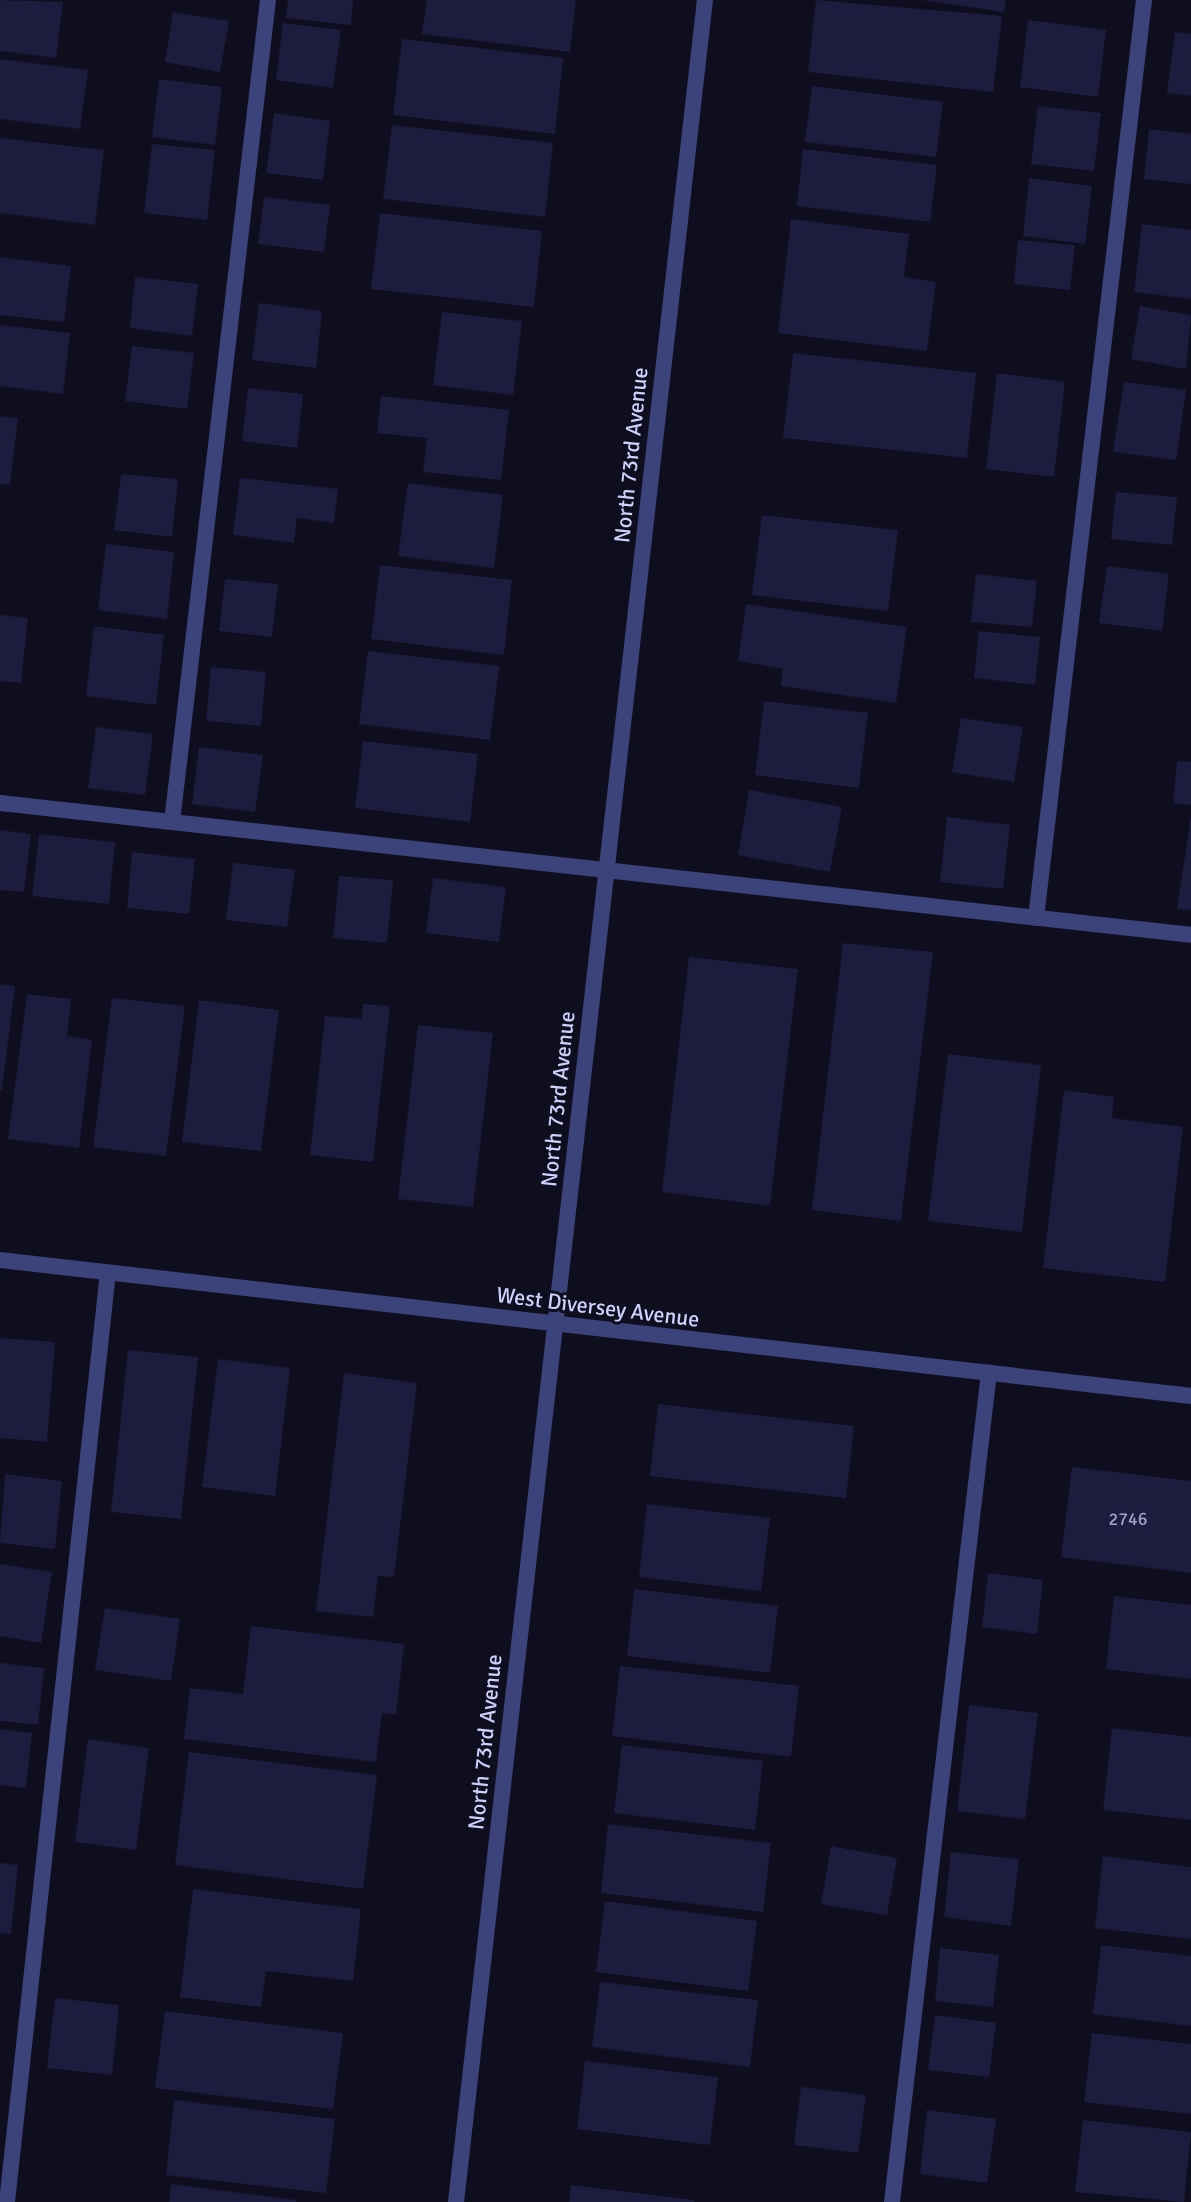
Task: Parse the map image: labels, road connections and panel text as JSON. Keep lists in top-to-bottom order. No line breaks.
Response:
{"streets":{"street":["North 73rd Avenue","West Diversey Avenue"]},"crossings":[["North 73rd Avenue","West Diversey Avenue"]],"house_numbers":["2746"]}
